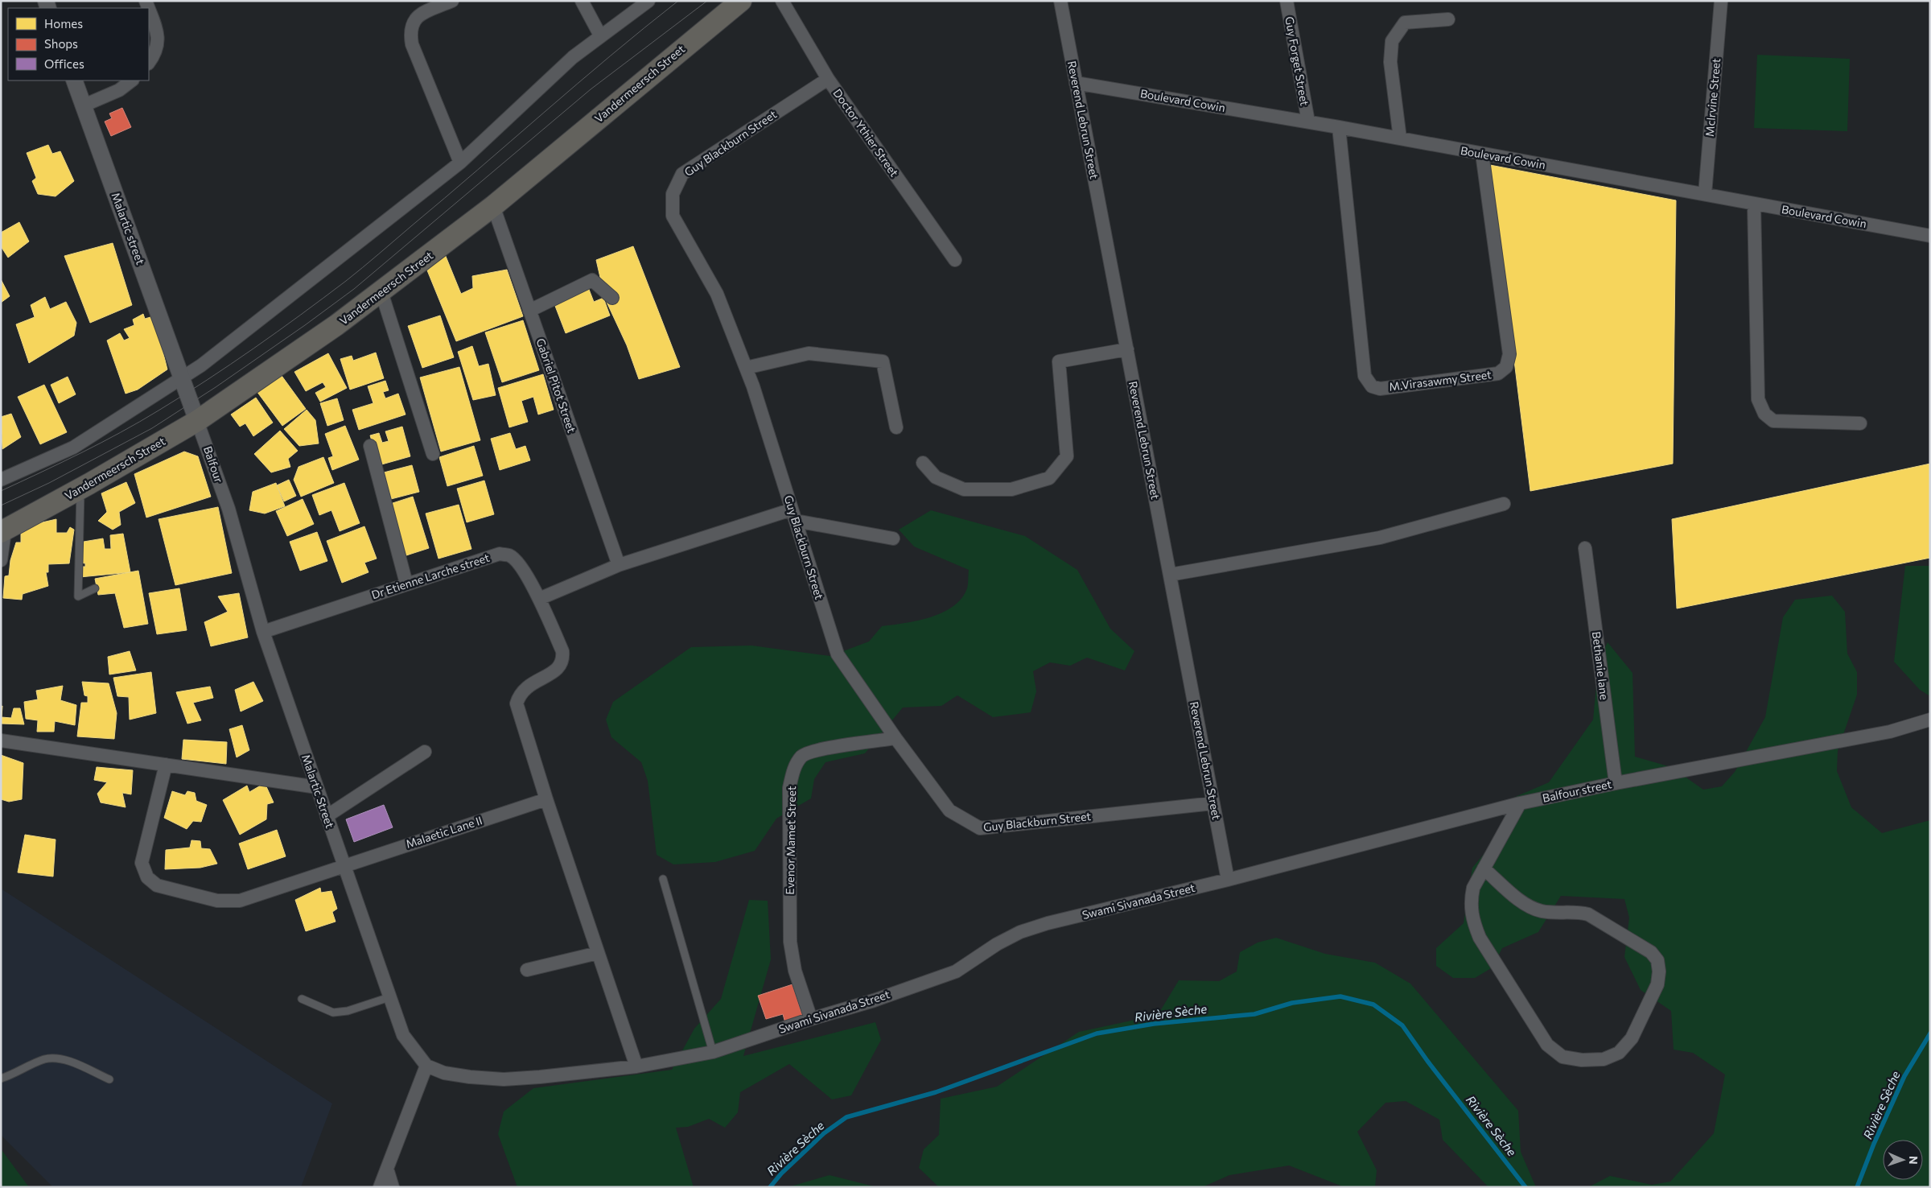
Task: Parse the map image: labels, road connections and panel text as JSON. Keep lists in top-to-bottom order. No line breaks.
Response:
{"streets":{"main road":["Vandermeersch Street"],"street":["Guy Forget Street","Mclrvine Street","Boulevard Cowin","Reverend Lebrun Street","Doctor Ythier Street","Guy Blackburn Street","Malartic street","M.Virasawmy Street","Gabriel Pitot Street","Balfour","Dr Etienne Larche street","Bethanie lane","Malartic Street","Balfour street","Malaetic Lane II","Evenor Mamet Street","Swami Sivanada Street"]},"crossings":[["Guy Forget Street","Boulevard Cowin"],["Vandermeersch Street","Malartic street"],["Vandermeersch Street","Gabriel Pitot Street"],["Vandermeersch Street","Balfour"],["Mclrvine Street","Boulevard Cowin"],["Boulevard Cowin","Reverend Lebrun Street"],["Boulevard Cowin","M.Virasawmy Street"],["Reverend Lebrun Street","Guy Blackburn Street"],["Reverend Lebrun Street","Balfour street"],["Reverend Lebrun Street","Swami Sivanada Street"],["Doctor Ythier Street","Guy Blackburn Street"],["Guy Blackburn Street","Evenor Mamet Street"],["Malartic street","Balfour"],["Balfour","Malartic Street"],["Dr Etienne Larche street","Malartic Street"],["Dr Etienne Larche street","Malaetic Lane II"],["Dr Etienne Larche street","Swami Sivanada Street"],["Bethanie lane","Balfour street"],["Malartic Street","Malaetic Lane II"],["Malartic Street","Swami Sivanada Street"],["Balfour street","Swami Sivanada Street"],["Evenor Mamet Street","Swami Sivanada Street"]],"water":["Rivière Sèche"],"legend":["Homes","Shops","Offices"],"north":"right"}
